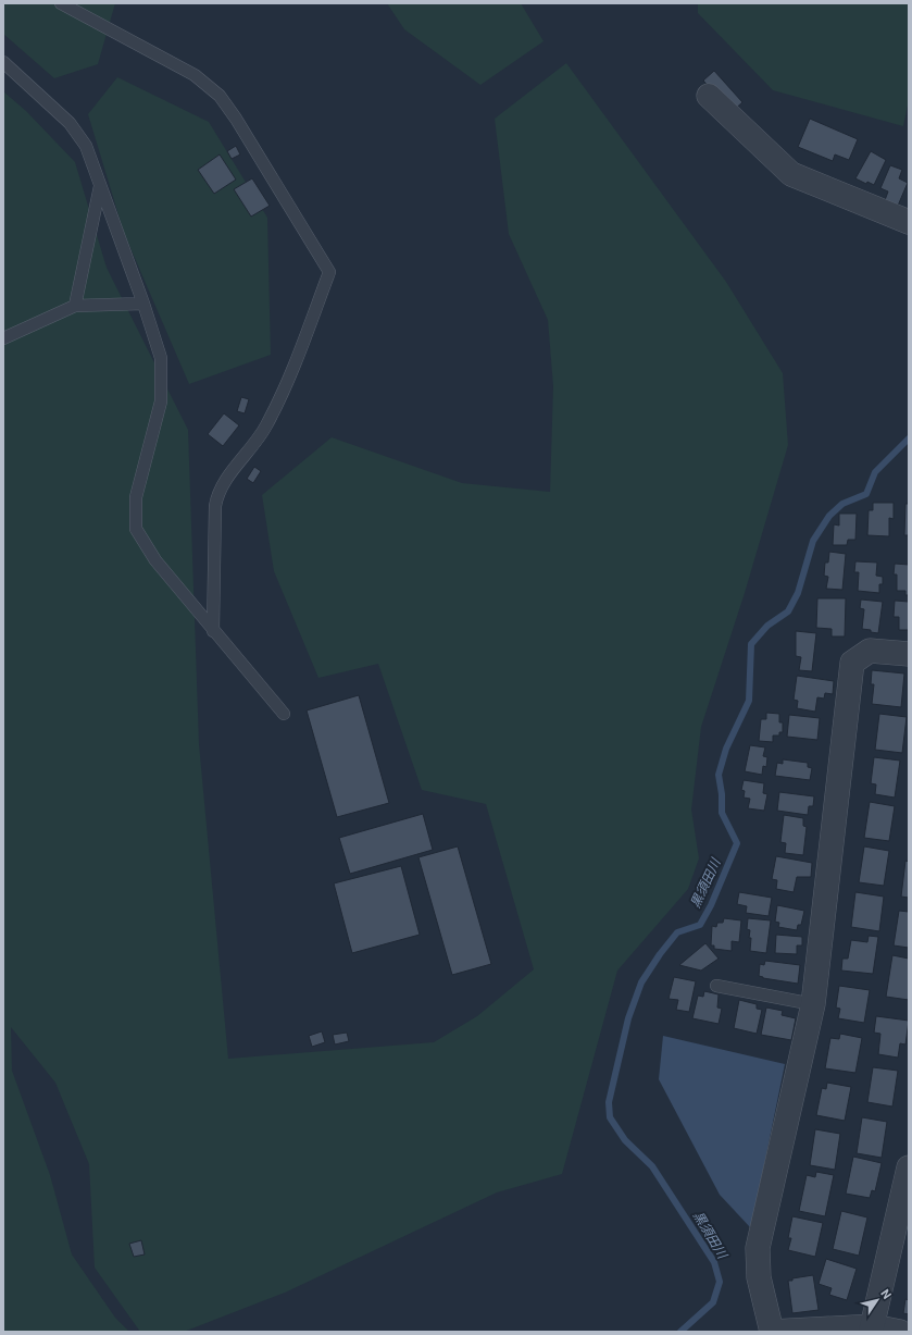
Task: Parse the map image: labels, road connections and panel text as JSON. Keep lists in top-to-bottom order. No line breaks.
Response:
{"water":["黒須田川"],"north":"top right"}
